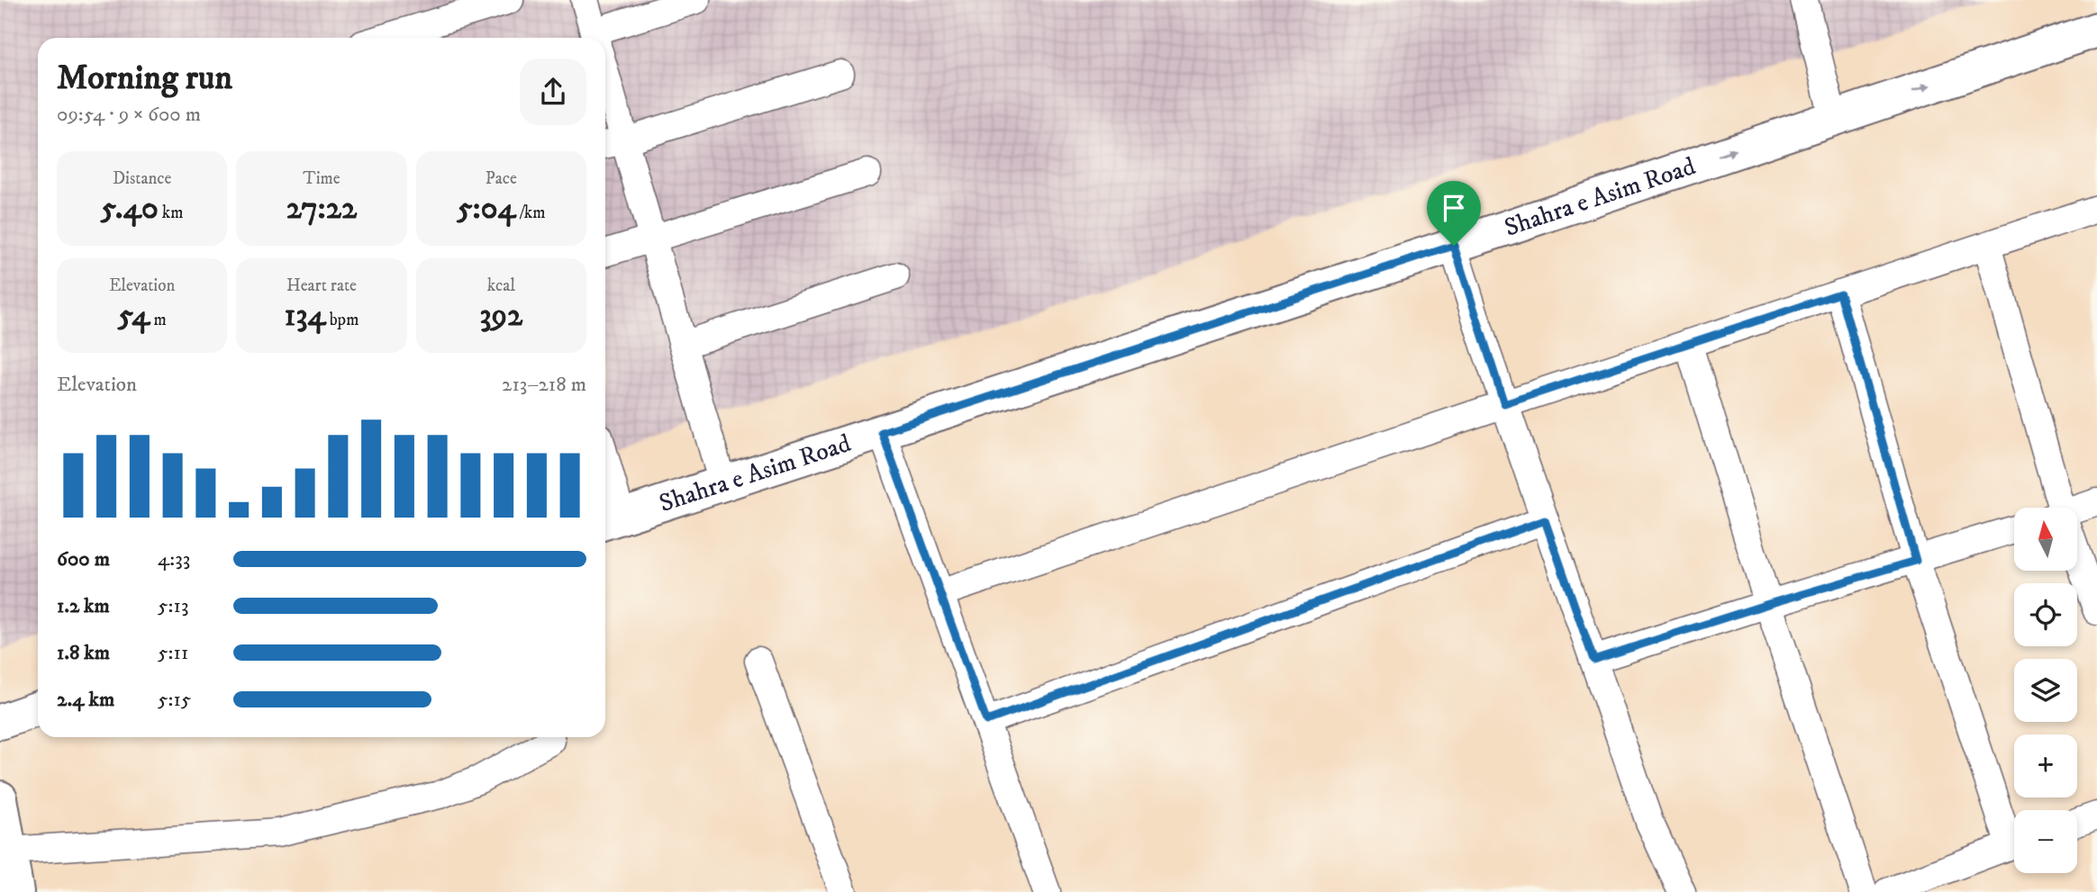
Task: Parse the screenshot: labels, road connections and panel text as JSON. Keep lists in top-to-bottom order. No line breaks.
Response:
{"streets":{"street":["Shahra e Asim Road"]},"north":"top","page":{"heading":["Morning run","09:54 · 9 × 600 m"],"stats":[["Distance","5.40 km"],["Time","27:22"],["Pace","5:04 /km"],["Elevation","54 m"],["Heart rate","134 bpm"],["kcal","392"]],"chart":["Elevation","213–218 m"],"map_buttons":["+","−"],"list":[{"name":"600 m","note":"4:33"},{"name":"1.2 km","note":"5:13"},{"name":"1.8 km","note":"5:11"},{"name":"2.4 km","note":"5:15"}]}}
